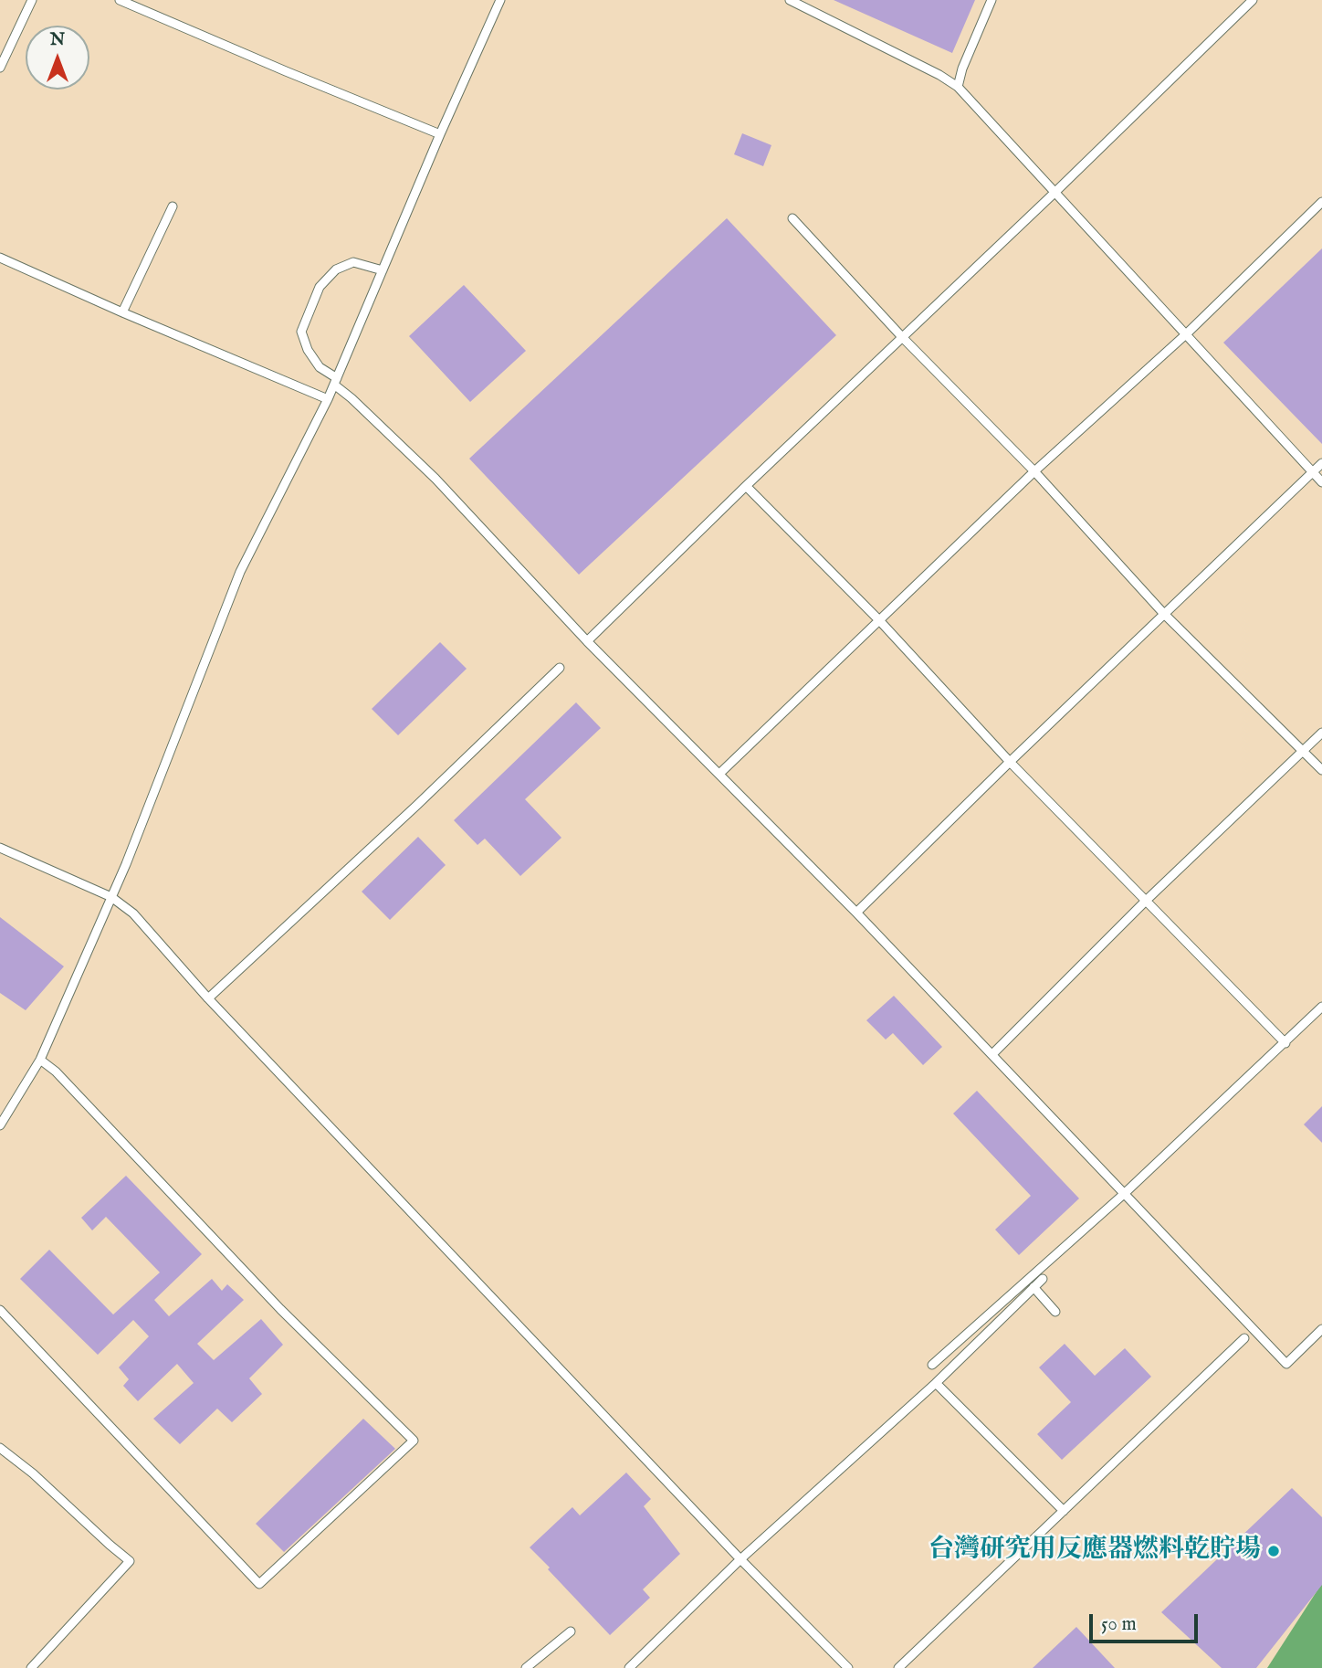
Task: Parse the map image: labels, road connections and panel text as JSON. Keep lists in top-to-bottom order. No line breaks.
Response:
{"places":["台灣研究用反應器燃料乾貯場"],"scale_bar":"50 m","north":"top"}
